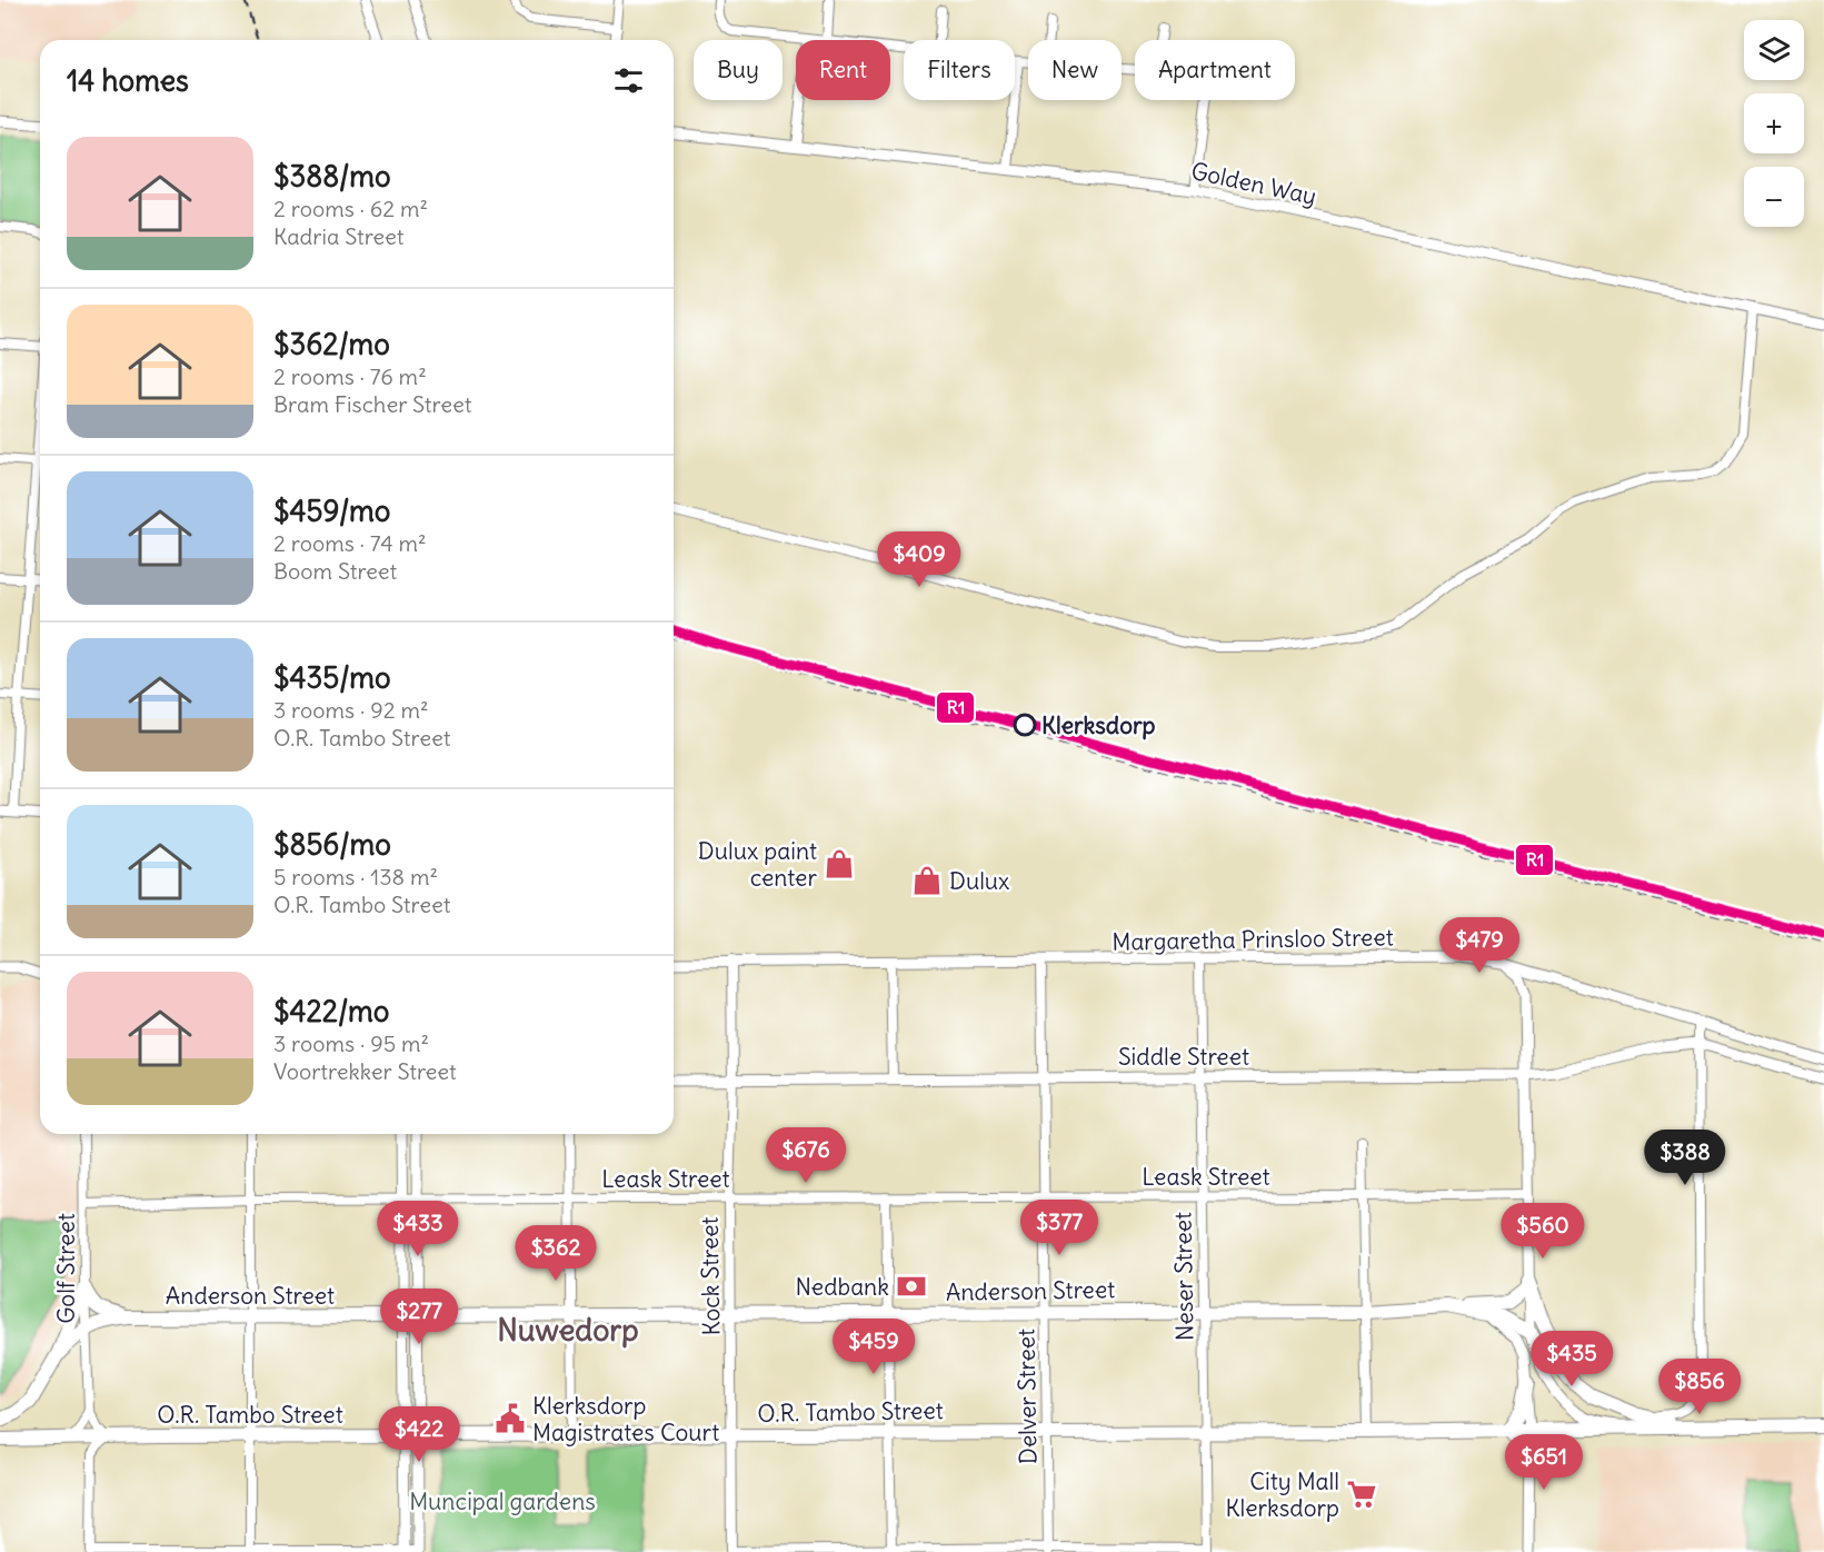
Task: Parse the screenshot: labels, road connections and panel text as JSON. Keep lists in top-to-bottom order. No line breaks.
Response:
{"streets":{"main road":["Anderson Street","O.R. Tambo Street"],"street":["Golden Way","Margaretha Prinsloo Street","Siddle Street","Leask Street","Golf Street","Kock Street","Neser Street","Delver Street"]},"crossings":[["Margaretha Prinsloo Street","Kock Street"],["Margaretha Prinsloo Street","Neser Street"],["Margaretha Prinsloo Street","Delver Street"],["Siddle Street","Kock Street"],["Siddle Street","Neser Street"],["Siddle Street","Delver Street"],["Leask Street","Golf Street"],["Leask Street","Kock Street"],["Leask Street","Neser Street"],["Leask Street","Delver Street"],["Golf Street","Anderson Street"],["Kock Street","Anderson Street"],["Kock Street","O.R. Tambo Street"],["Neser Street","Anderson Street"],["Neser Street","O.R. Tambo Street"],["Anderson Street","Delver Street"],["Anderson Street","O.R. Tambo Street"],["Delver Street","O.R. Tambo Street"]],"districts":["Nuwedorp"],"parks":["Muncipal gardens"],"places":{"other":["Klerksdorp"],"shop":["Dulux paint center","Dulux"],"bank":["Nedbank"],"public building":["Klerksdorp Magistrates Court"],"supermarket":["City Mall Klerksdorp"]},"lines":["transit line R1"],"page":{"map_buttons":["+","−"],"chip":["Buy","Rent","Filters","New","Apartment"],"heading":"14 homes","list":[{"name":"$388/mo","note":"2 rooms · 62 m² · Kadria Street"},{"name":"$362/mo","note":"2 rooms · 76 m² · Bram Fischer Street"},{"name":"$459/mo","note":"2 rooms · 74 m² · Boom Street"},{"name":"$435/mo","note":"3 rooms · 92 m² · O.R. Tambo Street"},{"name":"$856/mo","note":"5 rooms · 138 m² · O.R. Tambo Street"},{"name":"$422/mo","note":"3 rooms · 95 m² · Voortrekker Street"}],"price":["$409","$479","$676","$388","$377","$433","$560","$362","$277","$459","$435","$856","$422","$651"]}}
